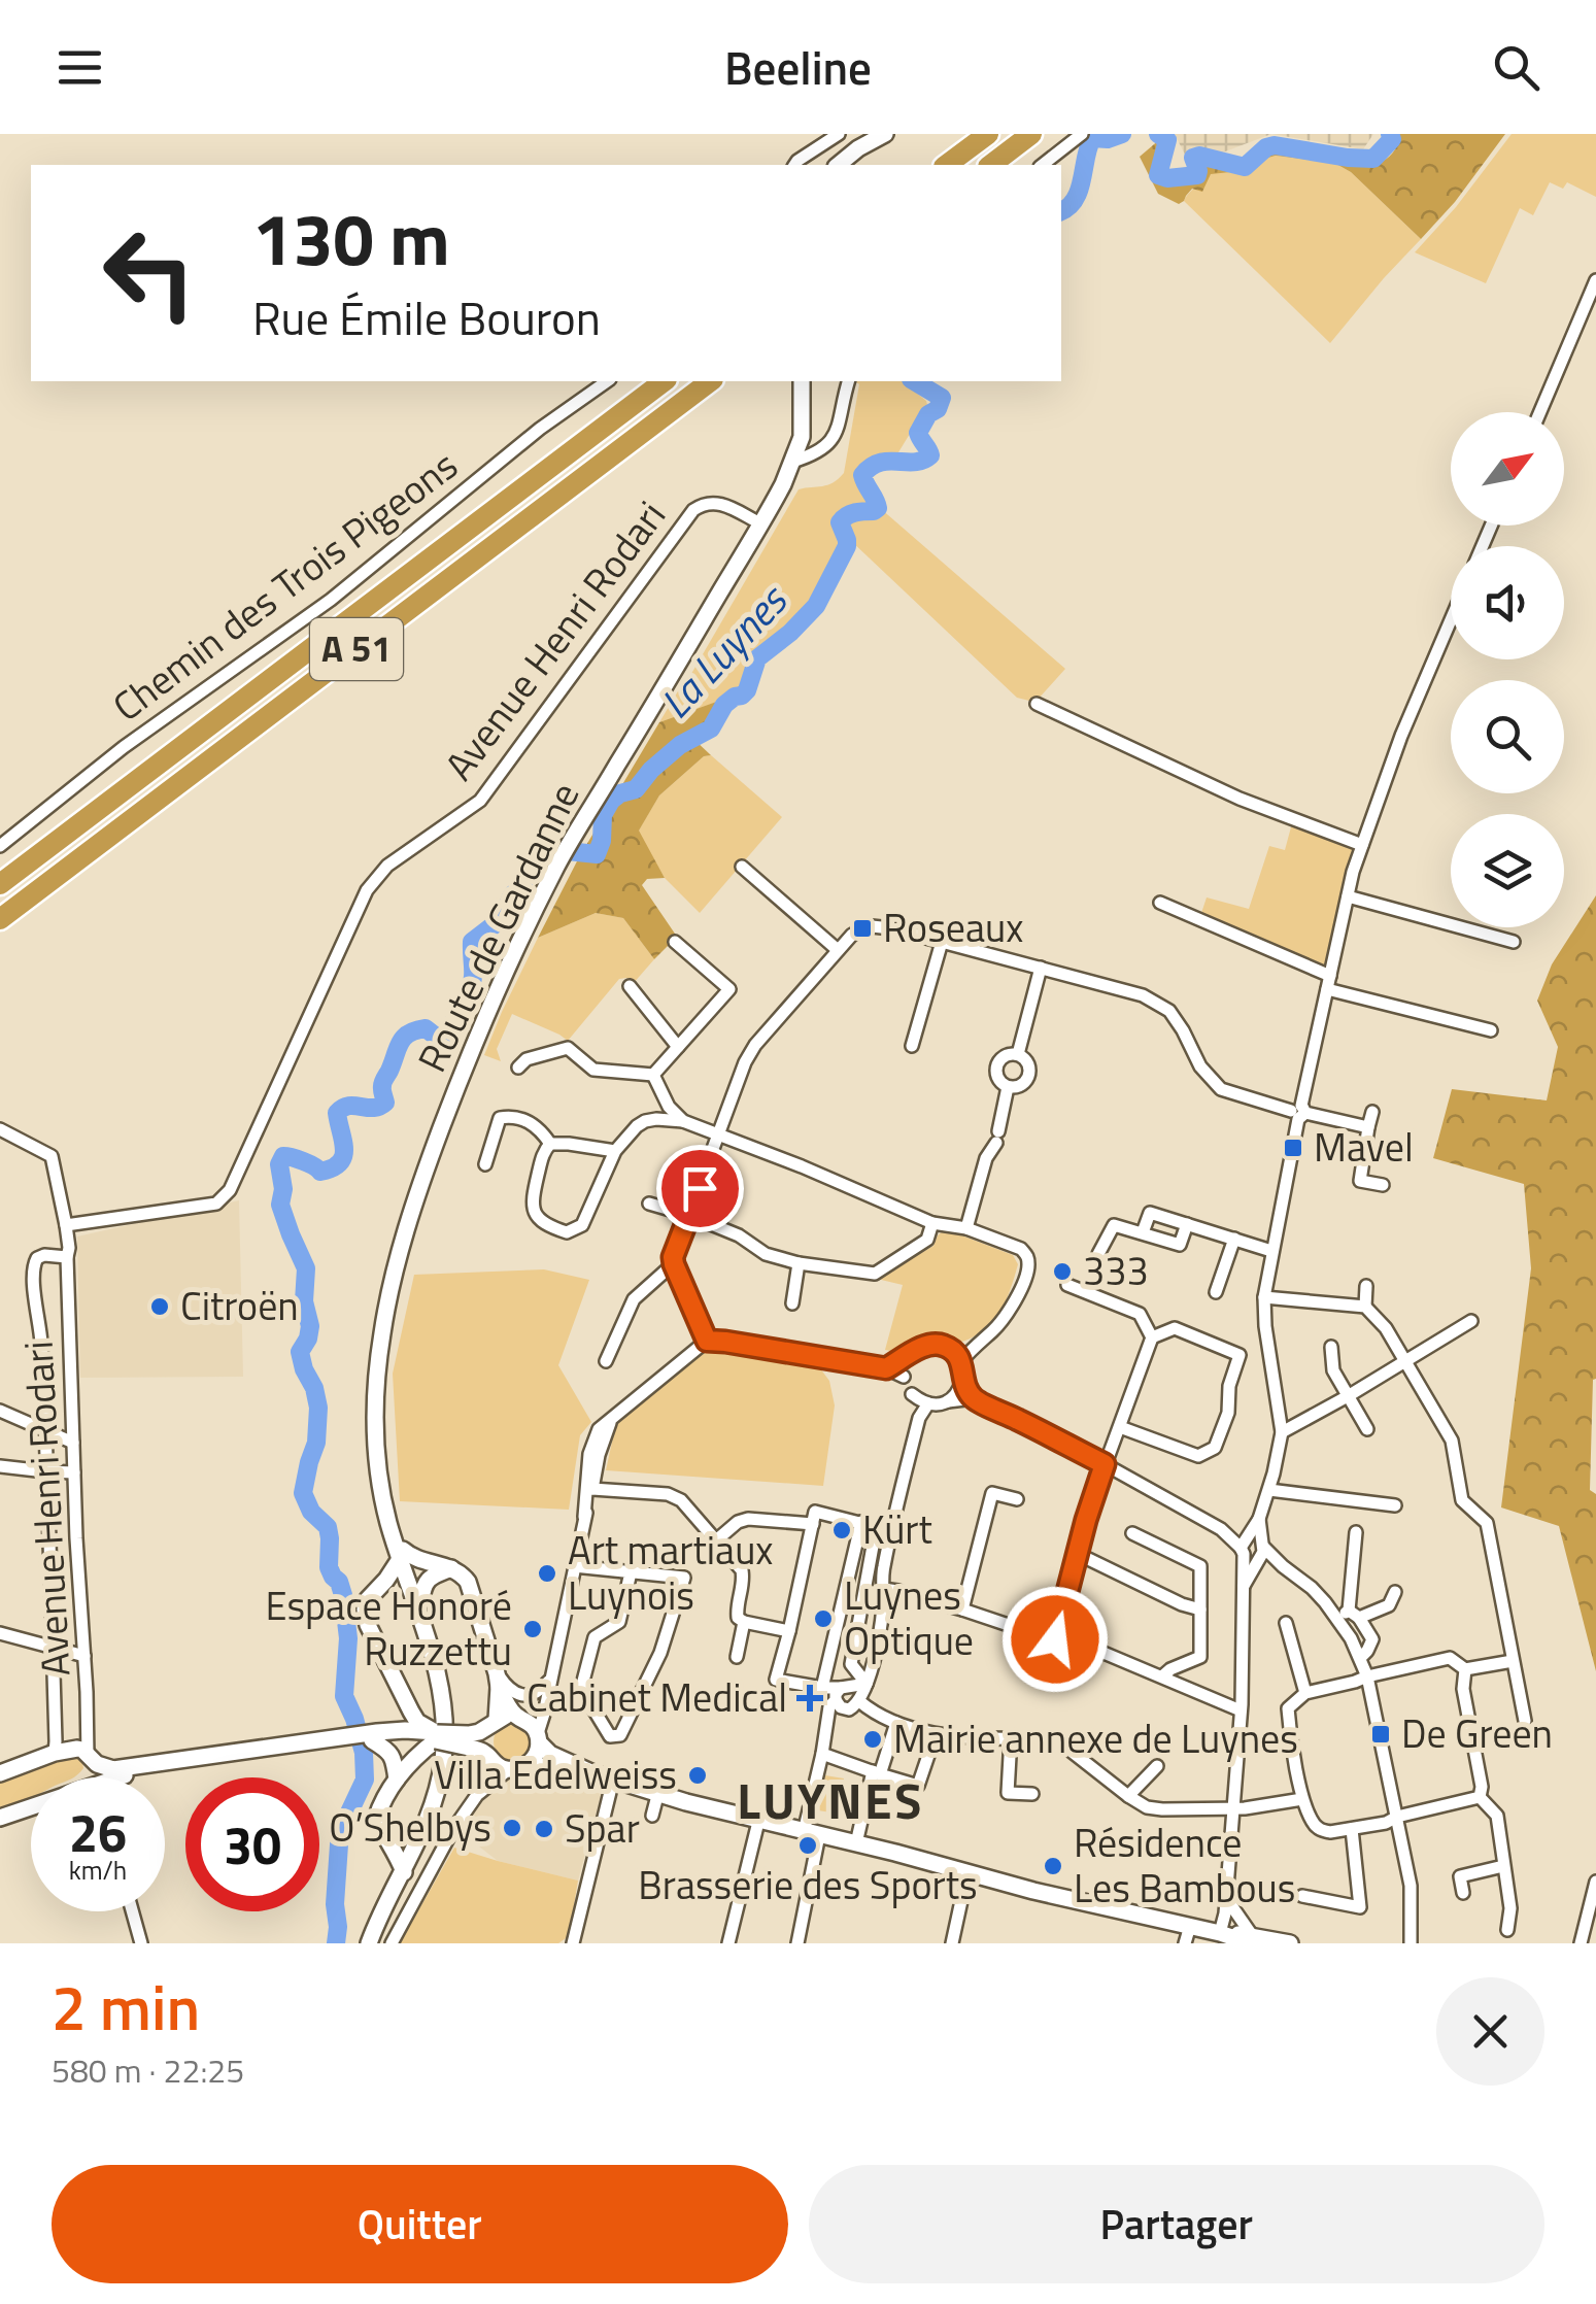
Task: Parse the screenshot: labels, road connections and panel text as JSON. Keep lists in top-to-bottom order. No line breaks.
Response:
{"streets":{"highway":["A 51"],"main road":["Route de Gardanne"],"street":["Chemin des Trois Pigeons","Avenue Henri Rodari"]},"crossings":[["Avenue Henri Rodari","Route de Gardanne"]],"districts":["LUYNES"],"water":["La Luynes"],"places":{"transit":["Roseaux","Mavel","De Green"],"other":["333","Citroën","Kürt","Art martiaux Luynois","Luynes Optique","Espace Honoré Ruzzettu","Mairie annexe de Luynes","Villa Edelweiss","O’Shelbys","Spar","Brasserie des Sports","Résidence Les Bambous"],"health":["Cabinet Medical"]},"north":"top right","page":{"header":"Beeline","turn":["130 m","Rue Émile Bouron"],"speed":"26 km/h","limit":"30","heading":["2 min","580 m · 22:25"],"buttons":["Quitter","Partager"]}}
